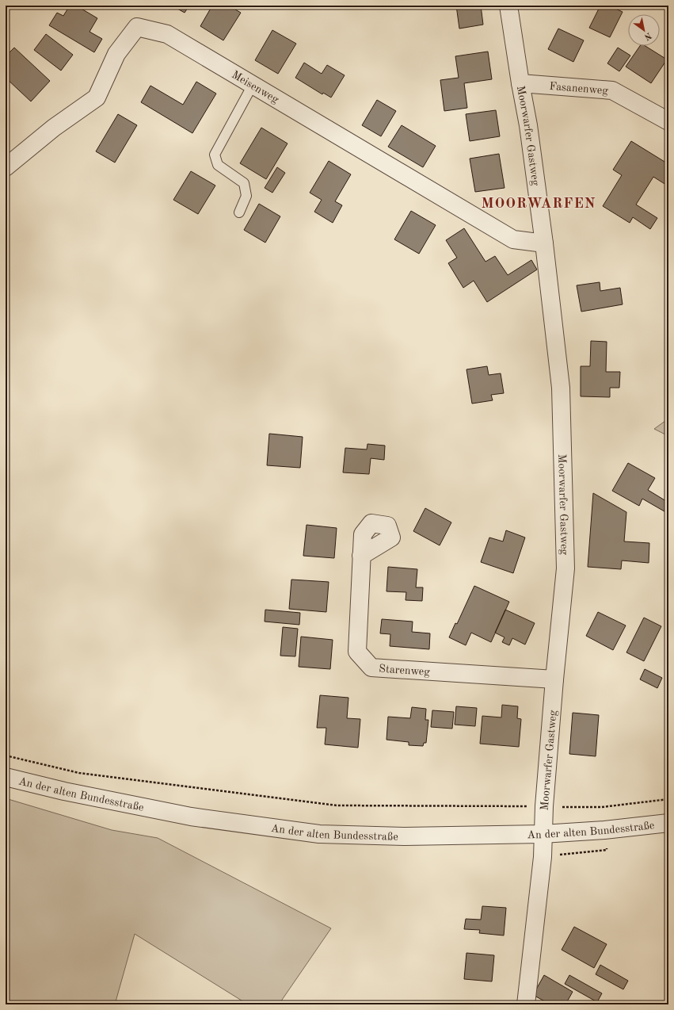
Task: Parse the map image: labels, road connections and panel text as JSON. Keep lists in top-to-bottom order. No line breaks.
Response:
{"streets":{"street":["Meisenweg","Fasanenweg","Moorwarfer Gastweg","Starenweg","An der alten Bundesstraße"]},"crossings":[["Meisenweg","Moorwarfer Gastweg"],["Fasanenweg","Moorwarfer Gastweg"],["Moorwarfer Gastweg","Starenweg"],["Moorwarfer Gastweg","An der alten Bundesstraße"]],"districts":["MOORWARFEN"],"north":"bottom right"}
